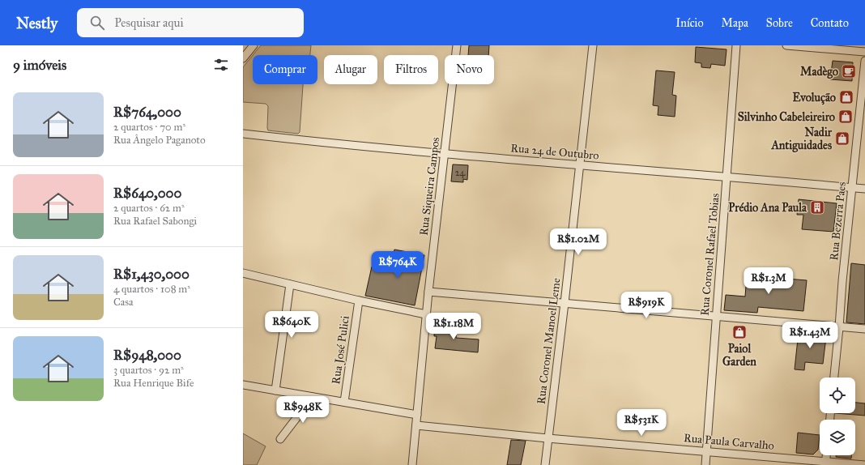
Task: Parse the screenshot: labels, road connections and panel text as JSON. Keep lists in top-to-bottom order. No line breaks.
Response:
{"streets":{"street":["Rua 24 de Outubro","Rua Siqueira Campos","Rua Bezerra Paes","Rua Coronel Rafael Tobias","Rua Coronel Manoel Leme","Rua José Pulici","Rua Paula Carvalho"]},"crossings":[["Rua 24 de Outubro","Rua Siqueira Campos"],["Rua 24 de Outubro","Rua Bezerra Paes"],["Rua 24 de Outubro","Rua Coronel Rafael Tobias"],["Rua 24 de Outubro","Rua Coronel Manoel Leme"],["Rua Siqueira Campos","Rua Paula Carvalho"],["Rua Coronel Rafael Tobias","Rua Paula Carvalho"],["Rua Coronel Manoel Leme","Rua Paula Carvalho"]],"places":{"cafe":["Madègo"],"shop":["Evolução","Silvinho Cabeleireiro","Nadir Antiguidades","Paiol Garden"],"building":["Prédio Ana Paula"]},"house_numbers":["24"],"page":{"header":"Nestly","search":"Pesquisar aqui","nav":["Início","Mapa","Sobre","Contato"],"heading":"9 imóveis","chip":["Comprar","Alugar","Filtros","Novo"],"list":[{"name":"R$764,000","note":"2 quartos · 70 m² · Rua Ângelo Paganoto"},{"name":"R$640,000","note":"2 quartos · 62 m² · Rua Rafael Sabongi"},{"name":"R$1,430,000","note":"4 quartos · 108 m² · Casa"},{"name":"R$948,000","note":"3 quartos · 92 m² · Rua Henrique Bife"}],"price":["R$1.02M","R$764K","R$1.3M","R$919K","R$640K","R$1.18M","R$1.43M","R$948K","R$531K"]}}
